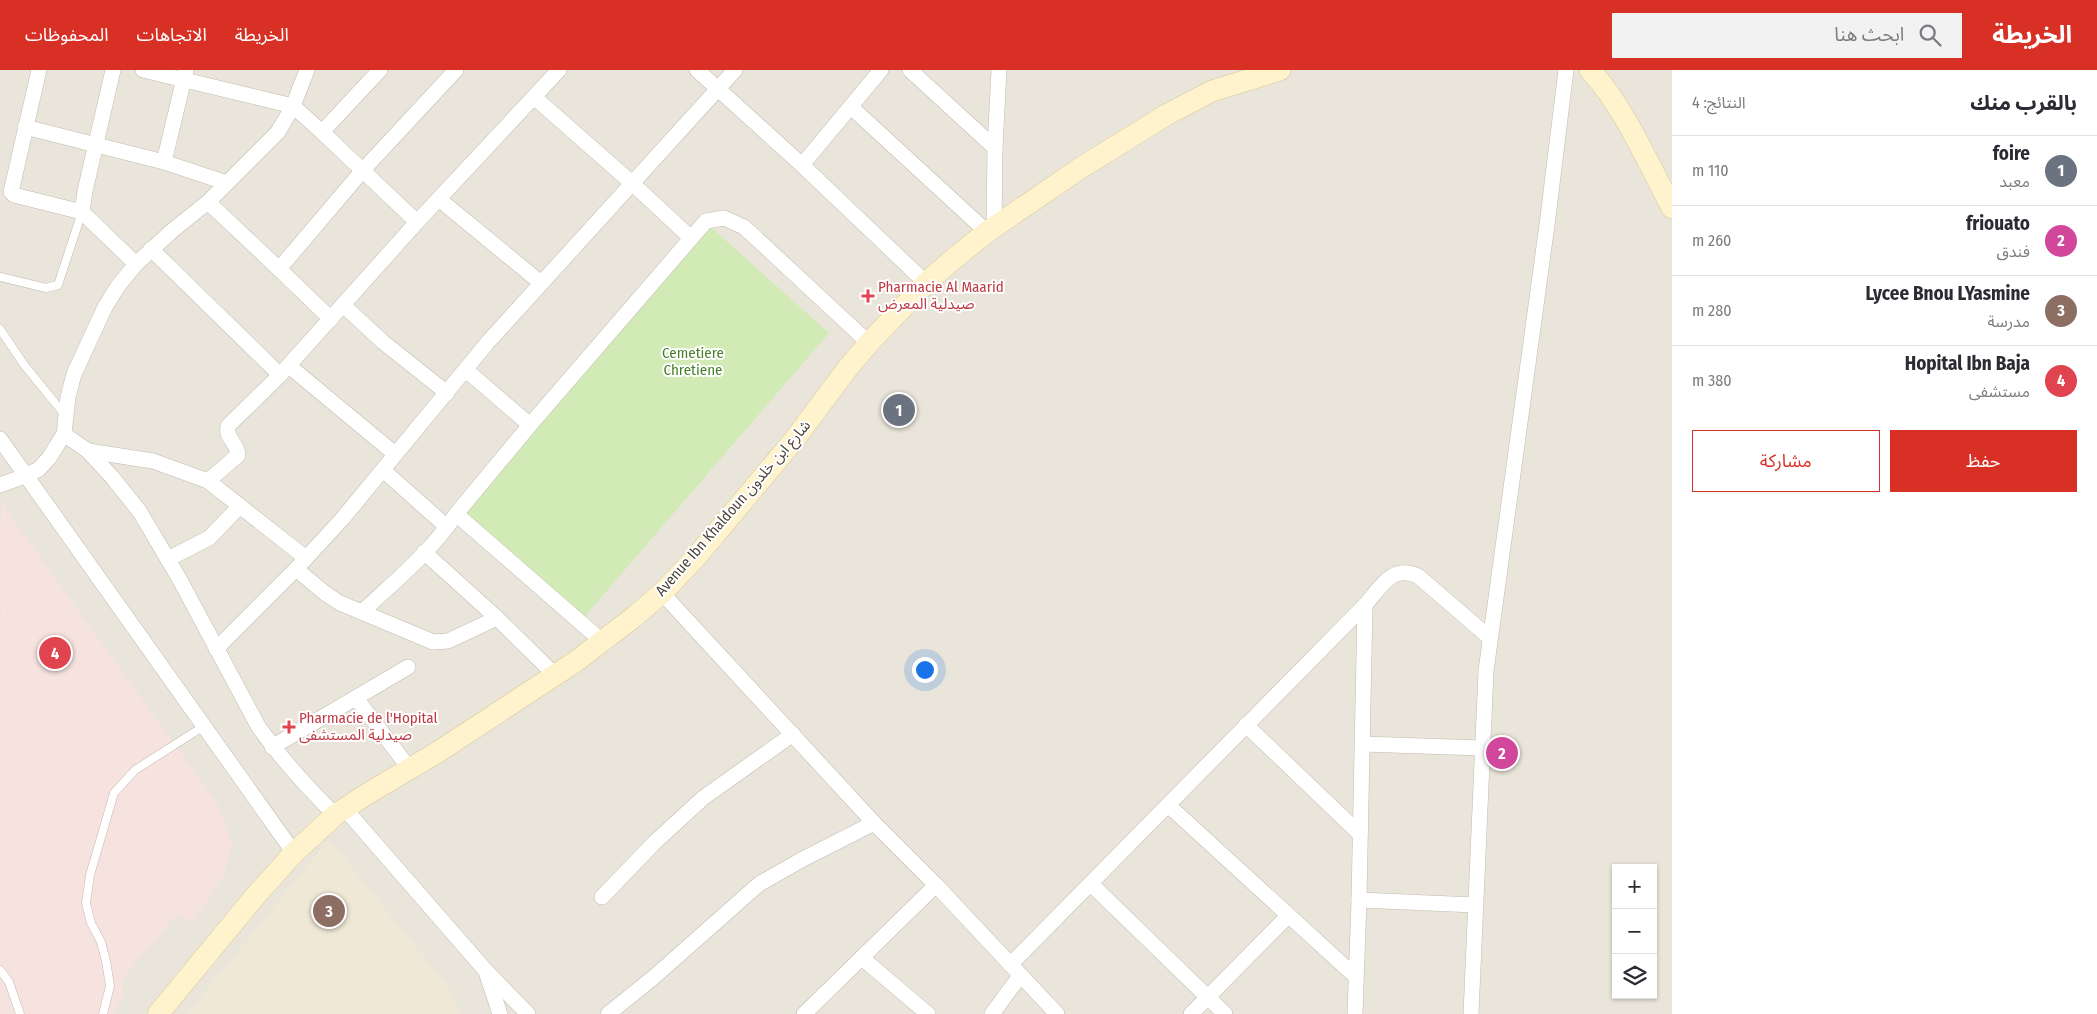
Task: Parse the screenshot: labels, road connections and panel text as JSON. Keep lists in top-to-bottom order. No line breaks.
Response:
{"streets":{"street":["Avenue Ibn Khaldoun شارع ابن خلدون"]},"parks":["Cemetiere Chretiene"],"places":{"health":["Pharmacie Al Maarid صيدلية المعرض","Pharmacie de l'Hopital صيدلية المستشفى"]},"page":{"header":"الخريطة","search":"ابحث هنا","nav":["الخريطة","الاتجاهات","المحفوظات"],"heading":["بالقرب منك","النتائج: 4"],"list":[{"mark":"1","name":"foire","note":"معبد","value":"110 m"},{"mark":"2","name":"friouato","note":"فندق","value":"260 m"},{"mark":"3","name":"Lycee Bnou LYasmine","note":"مدرسة","value":"280 m"},{"mark":"4","name":"Hopital Ibn Baja","note":"مستشفى","value":"380 m"}],"pins":["1","4","2","3"],"buttons":["حفظ","مشاركة"],"map_buttons":["+","−"]}}
